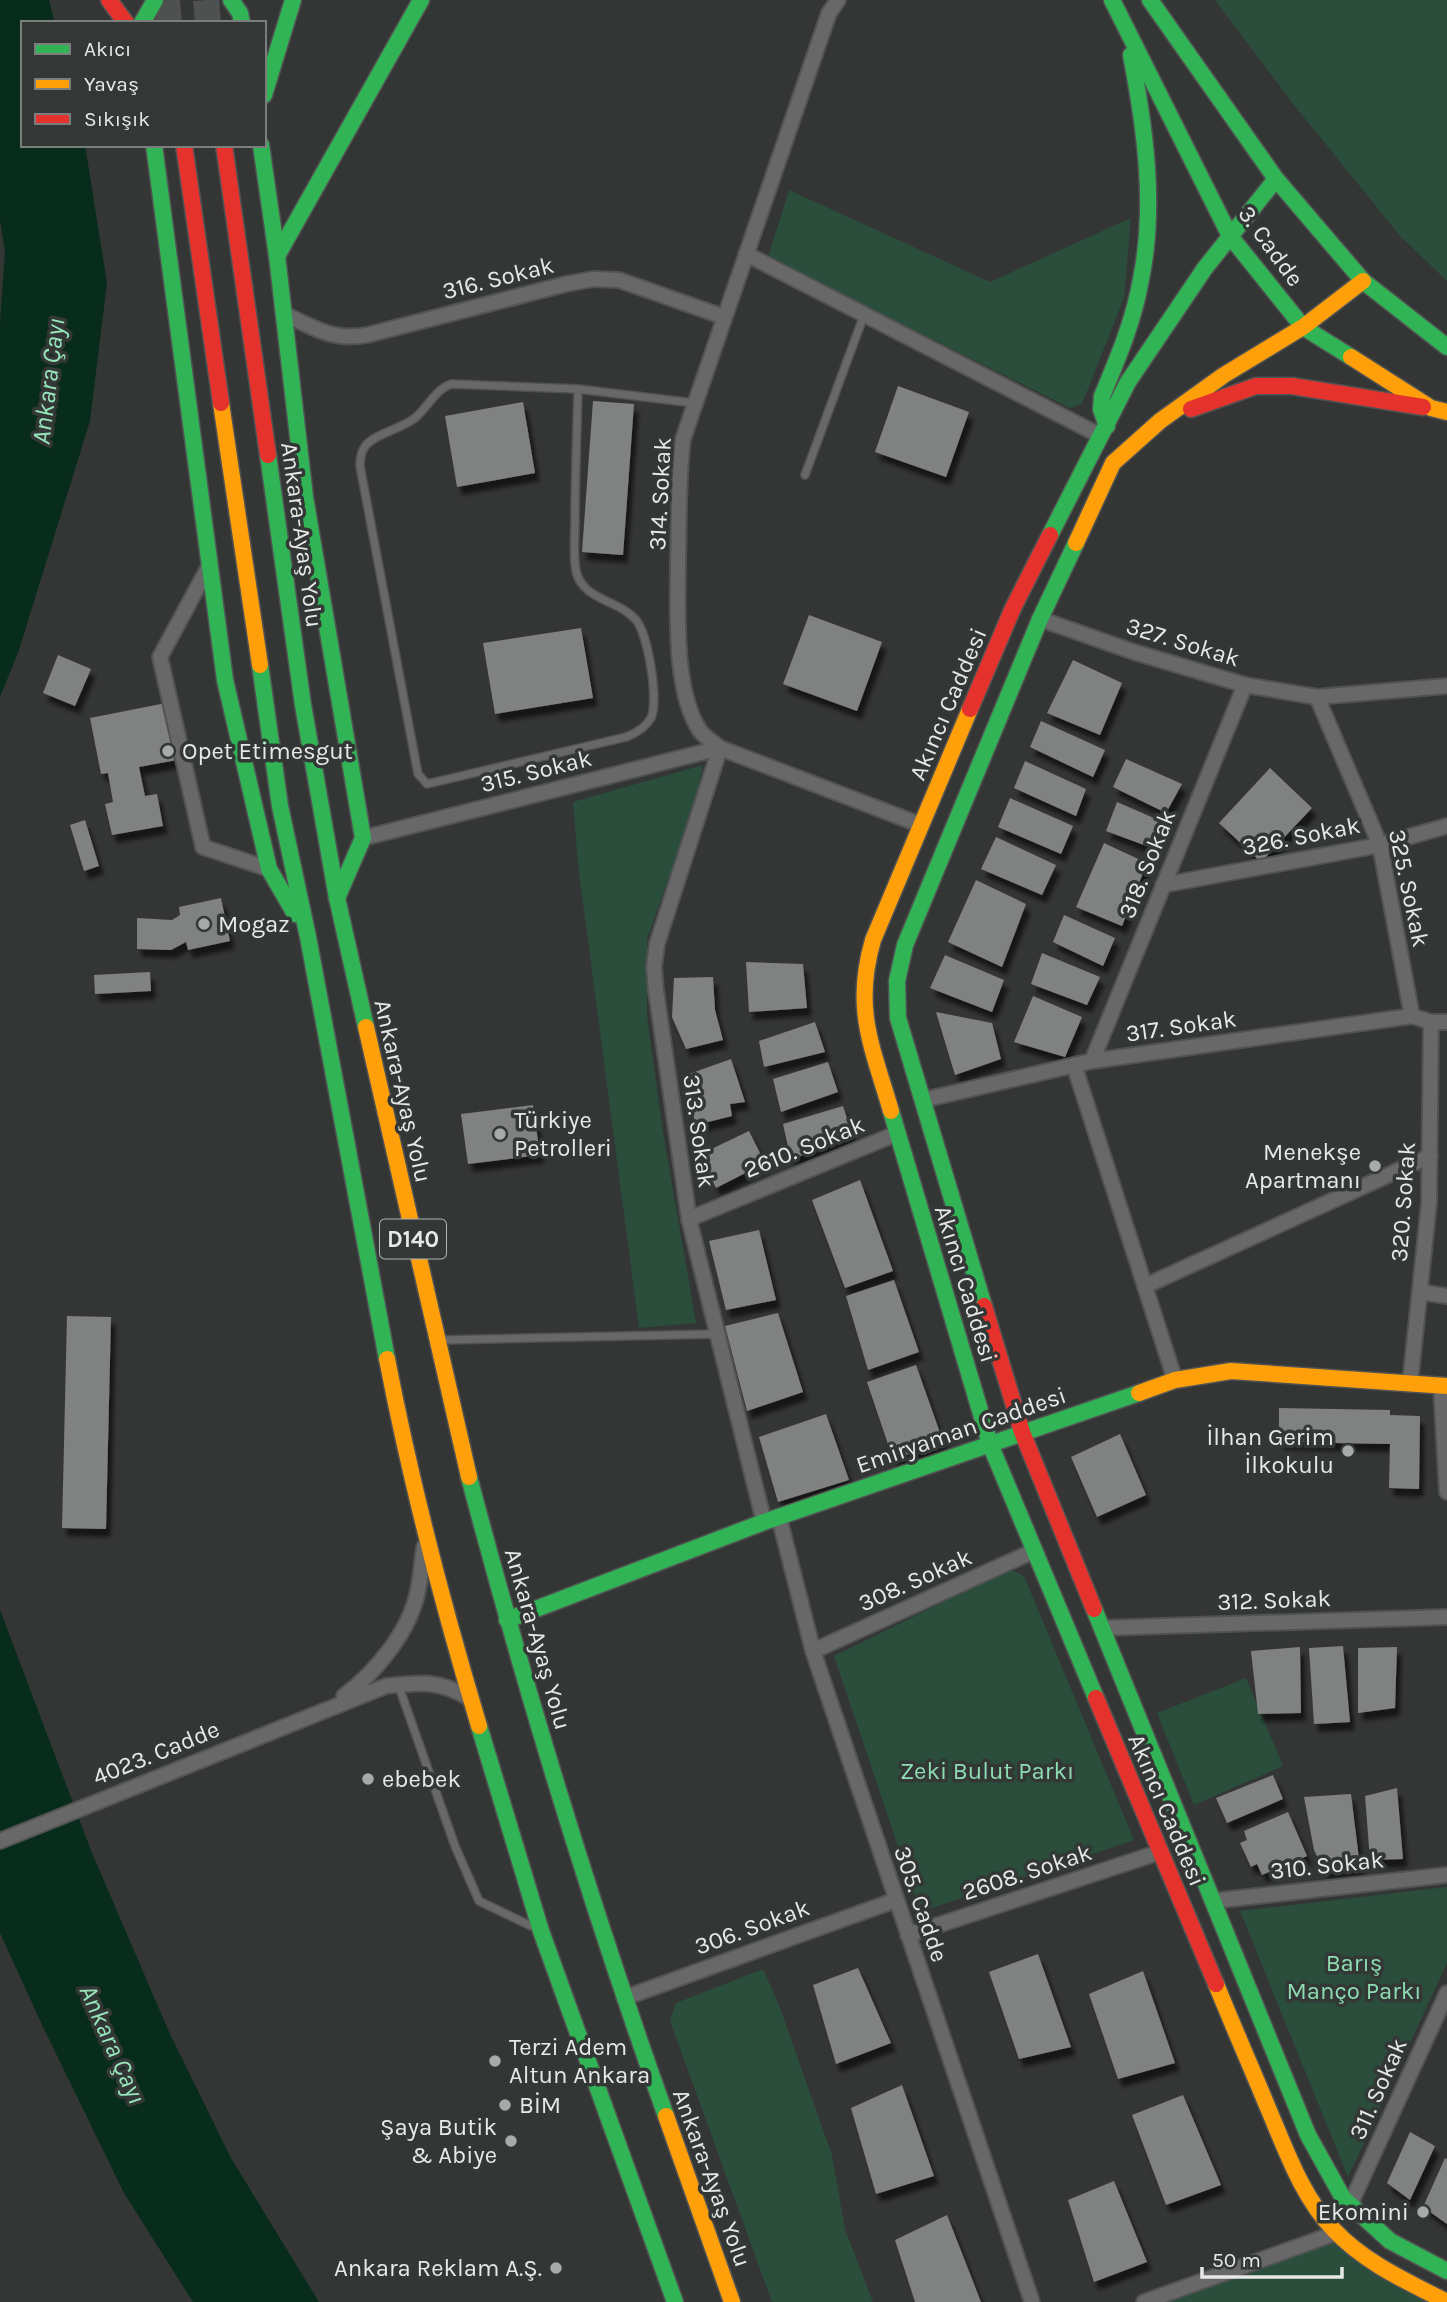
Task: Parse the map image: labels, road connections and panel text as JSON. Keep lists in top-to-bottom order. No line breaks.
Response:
{"streets":{"main road":["3. Cadde","Ankara-Ayaş Yolu","Akıncı Caddesi","D140","Emiryaman Caddesi"],"street":["316. Sokak","314. Sokak","327. Sokak","315. Sokak","326. Sokak","318. Sokak","325. Sokak","317. Sokak","313. Sokak","2610. Sokak","320. Sokak","308. Sokak","312. Sokak","4023. Cadde","310. Sokak","2608. Sokak","305. Cadde","306. Sokak","311. Sokak"]},"crossings":[["3. Cadde","Akıncı Caddesi"],["316. Sokak","314. Sokak"],["314. Sokak","Akıncı Caddesi"],["314. Sokak","315. Sokak"],["314. Sokak","313. Sokak"],["Ankara-Ayaş Yolu","Emiryaman Caddesi"],["Ankara-Ayaş Yolu","306. Sokak"],["327. Sokak","Akıncı Caddesi"],["327. Sokak","318. Sokak"],["327. Sokak","325. Sokak"],["Akıncı Caddesi","317. Sokak"],["Akıncı Caddesi","2610. Sokak"],["Akıncı Caddesi","Emiryaman Caddesi"],["Akıncı Caddesi","308. Sokak"],["Akıncı Caddesi","312. Sokak"],["Akıncı Caddesi","310. Sokak"],["Akıncı Caddesi","2608. Sokak"],["Akıncı Caddesi","311. Sokak"],["315. Sokak","313. Sokak"],["326. Sokak","318. Sokak"],["326. Sokak","325. Sokak"],["318. Sokak","317. Sokak"],["325. Sokak","317. Sokak"],["317. Sokak","320. Sokak"],["313. Sokak","2610. Sokak"],["313. Sokak","Emiryaman Caddesi"],["313. Sokak","305. Cadde"],["320. Sokak","Emiryaman Caddesi"],["D140","4023. Cadde"],["Emiryaman Caddesi","305. Cadde"],["308. Sokak","305. Cadde"],["2608. Sokak","305. Cadde"],["305. Cadde","306. Sokak"]],"water":["Ankara Çayı"],"parks":["Zeki Bulut Parkı","Barış Manço Parkı"],"places":["Opet Etimesgut","Mogaz","Türkiye Petrolleri","Menekşe Apartmanı","İlhan Gerim İlkokulu","ebebek","Terzi Adem Altun Ankara","BİM","Şaya Butik & Abiye","Ekomini","Ankara Reklam A.Ş."],"legend":["Akıcı","Yavaş","Sıkışık"],"scale_bar":"50 m"}
